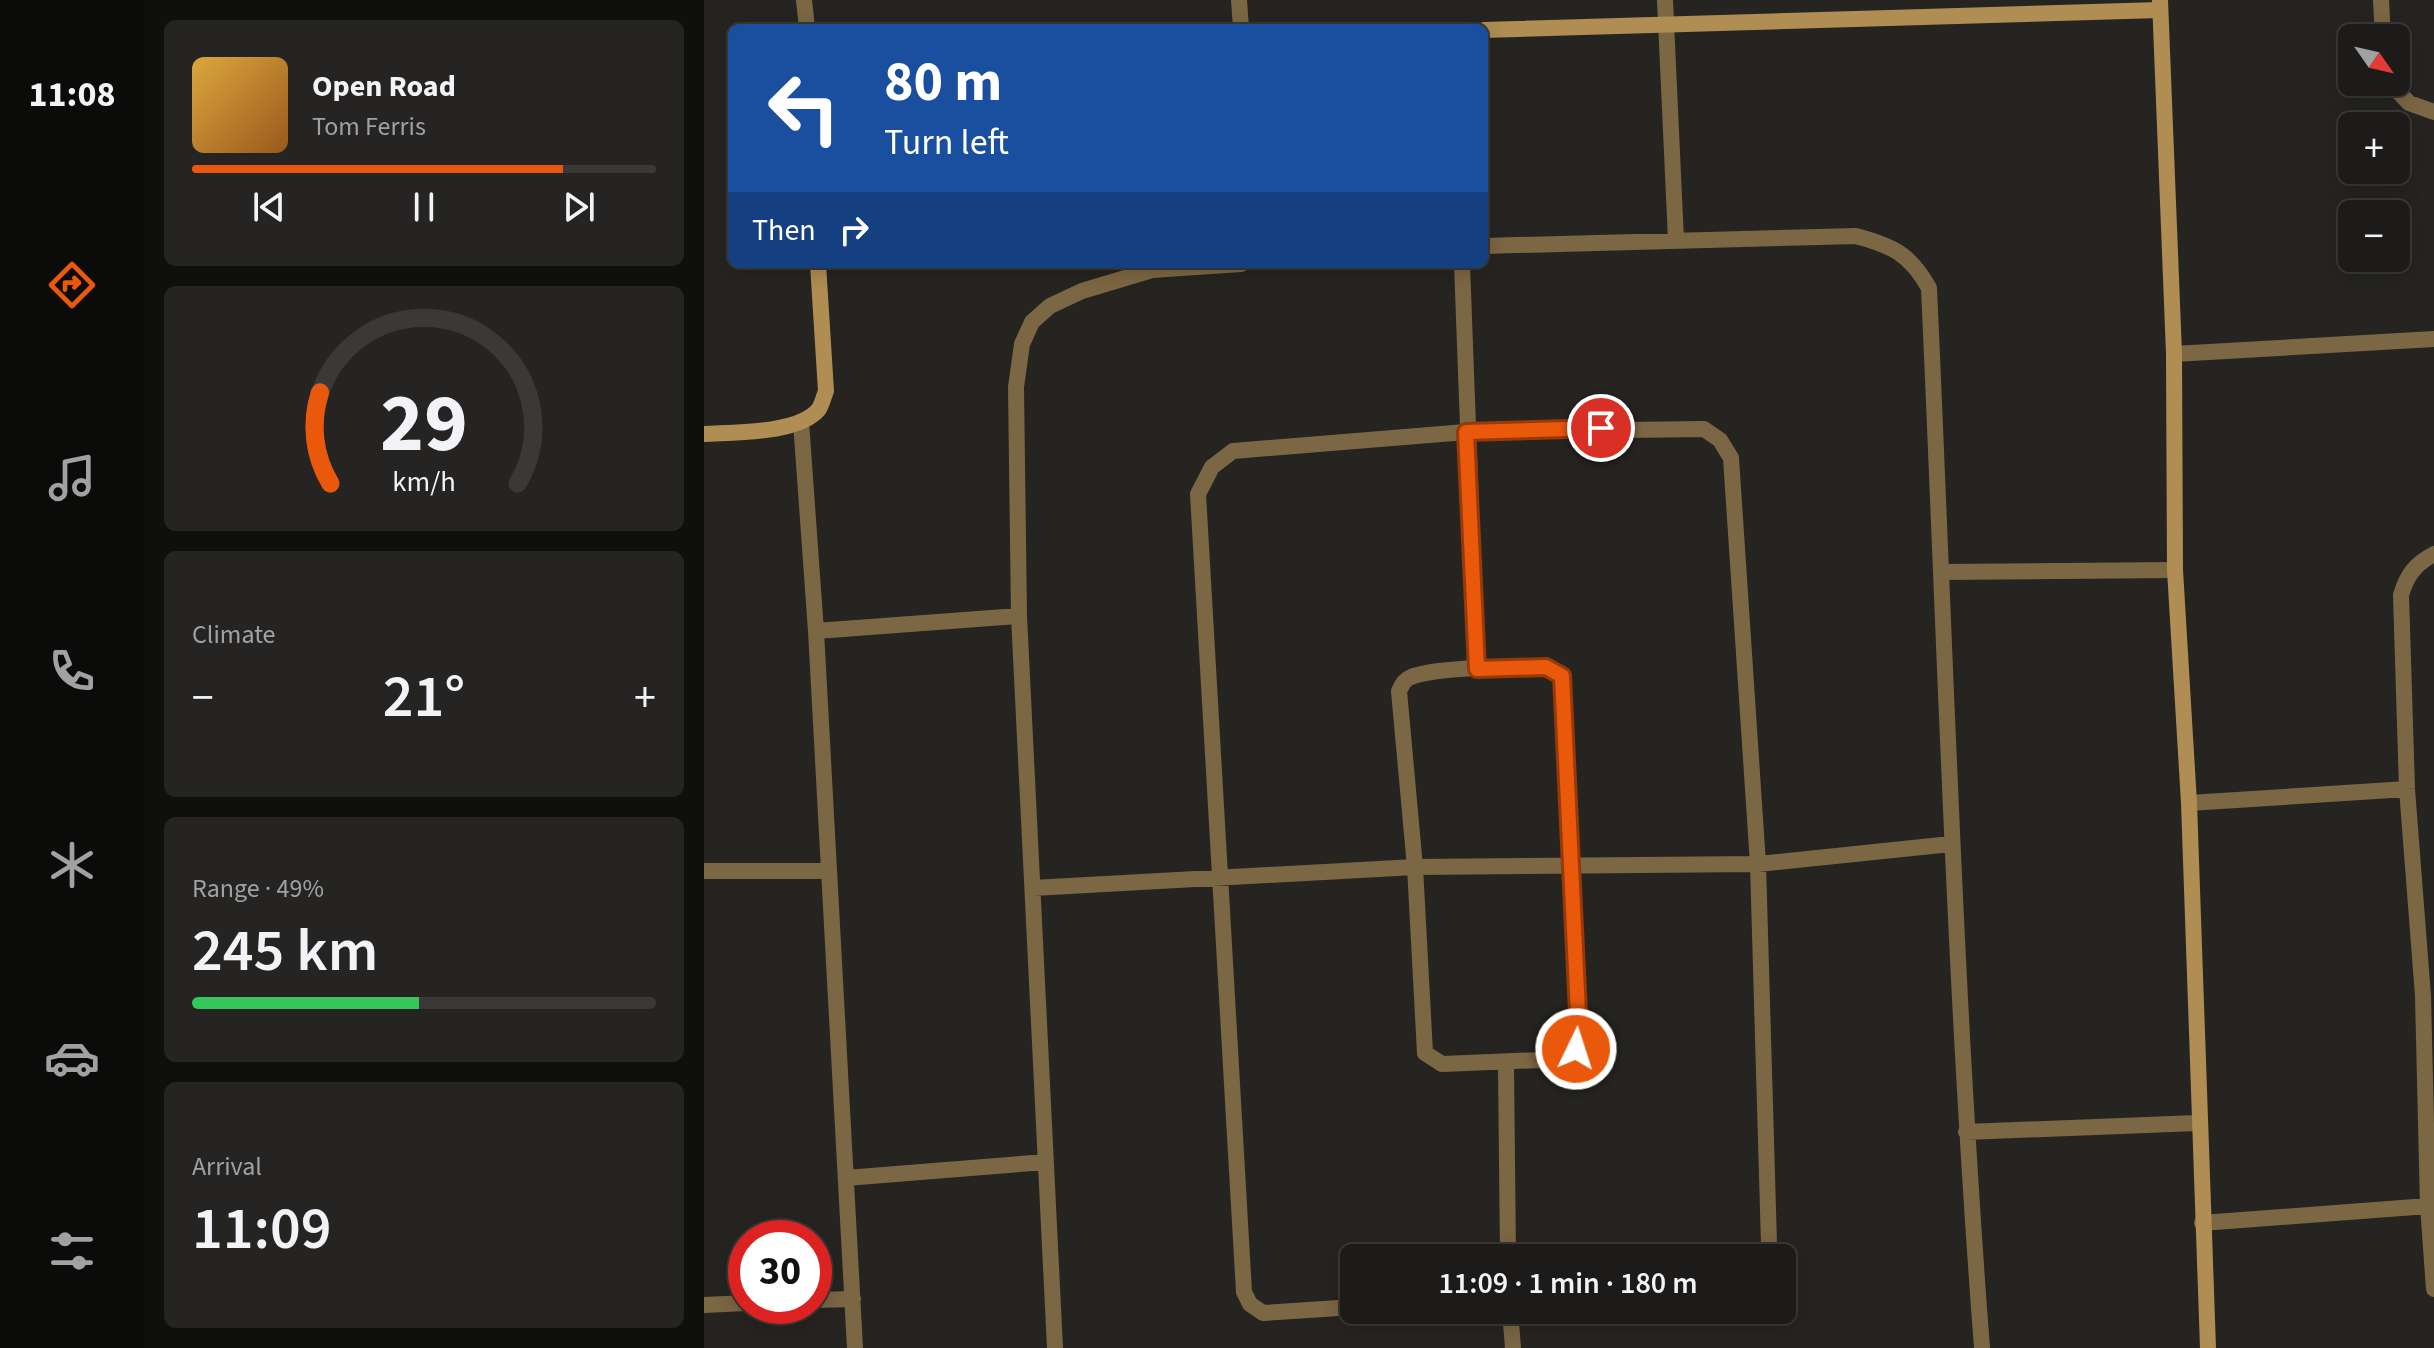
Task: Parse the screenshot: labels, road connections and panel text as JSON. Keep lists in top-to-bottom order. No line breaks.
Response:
{"north":"bottom right","page":{"tabs":"11:08","map_buttons":["+","−"],"turn":["80 m","Turn left"],"song":["Open Road","Tom Ferris"],"then":"Then","tile":["Climate",["Range · 49%","245 km"],["Arrival","11:09"]],"heat":["−","21°","+"],"limit":"30","trip":"11:09 · 1 min · 180 m","gauge":["29","km/h"]}}
